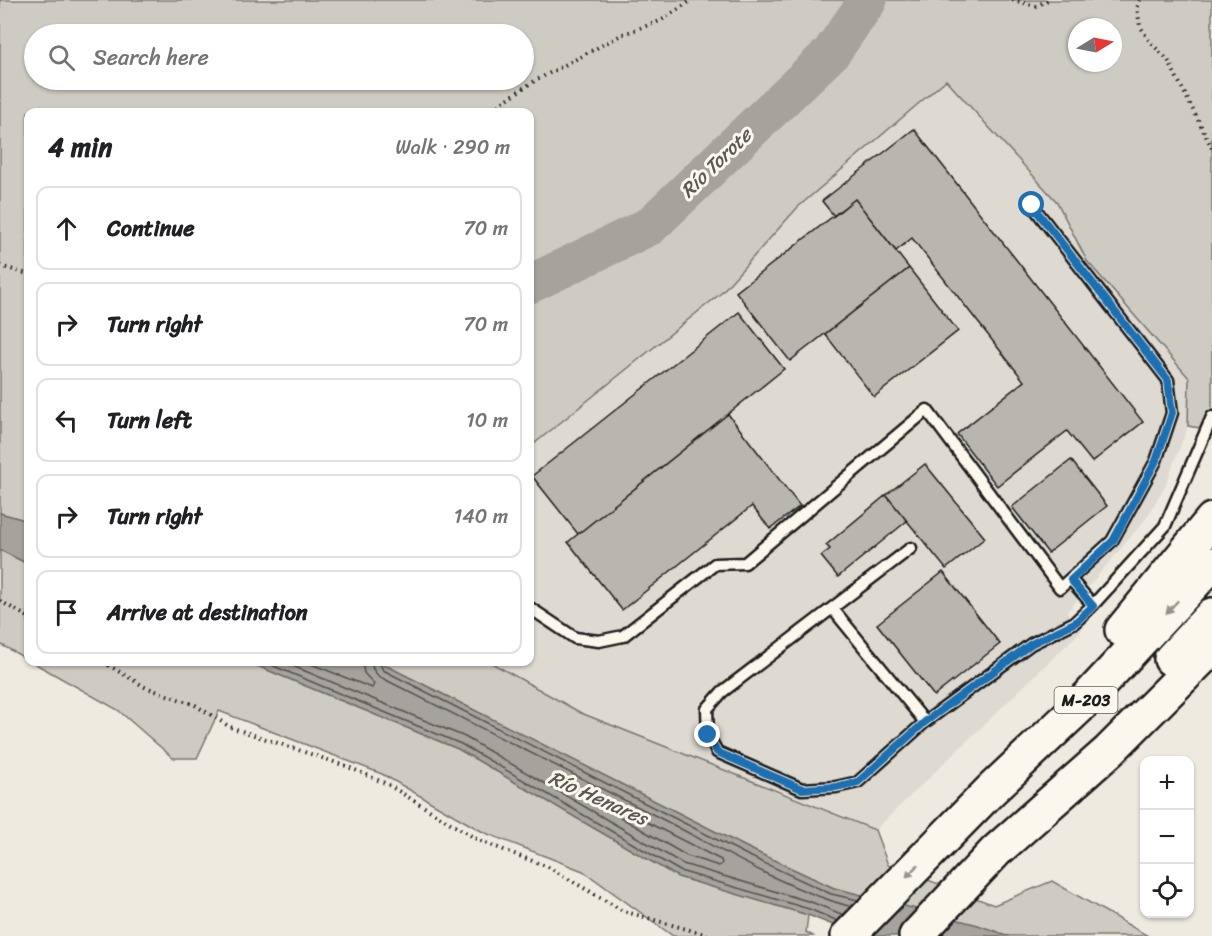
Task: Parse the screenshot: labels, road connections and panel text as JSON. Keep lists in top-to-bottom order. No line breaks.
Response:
{"streets":{"highway":["M-203"]},"water":["Río Torote","Río Henares"],"north":"right","page":{"search":"Search here","heading":["4 min","Walk · 290 m"],"list":[["Continue","70 m"],["Turn right","70 m"],["Turn left","10 m"],["Turn right","140 m"],"Arrive at destination"],"map_buttons":["+","−"]}}
